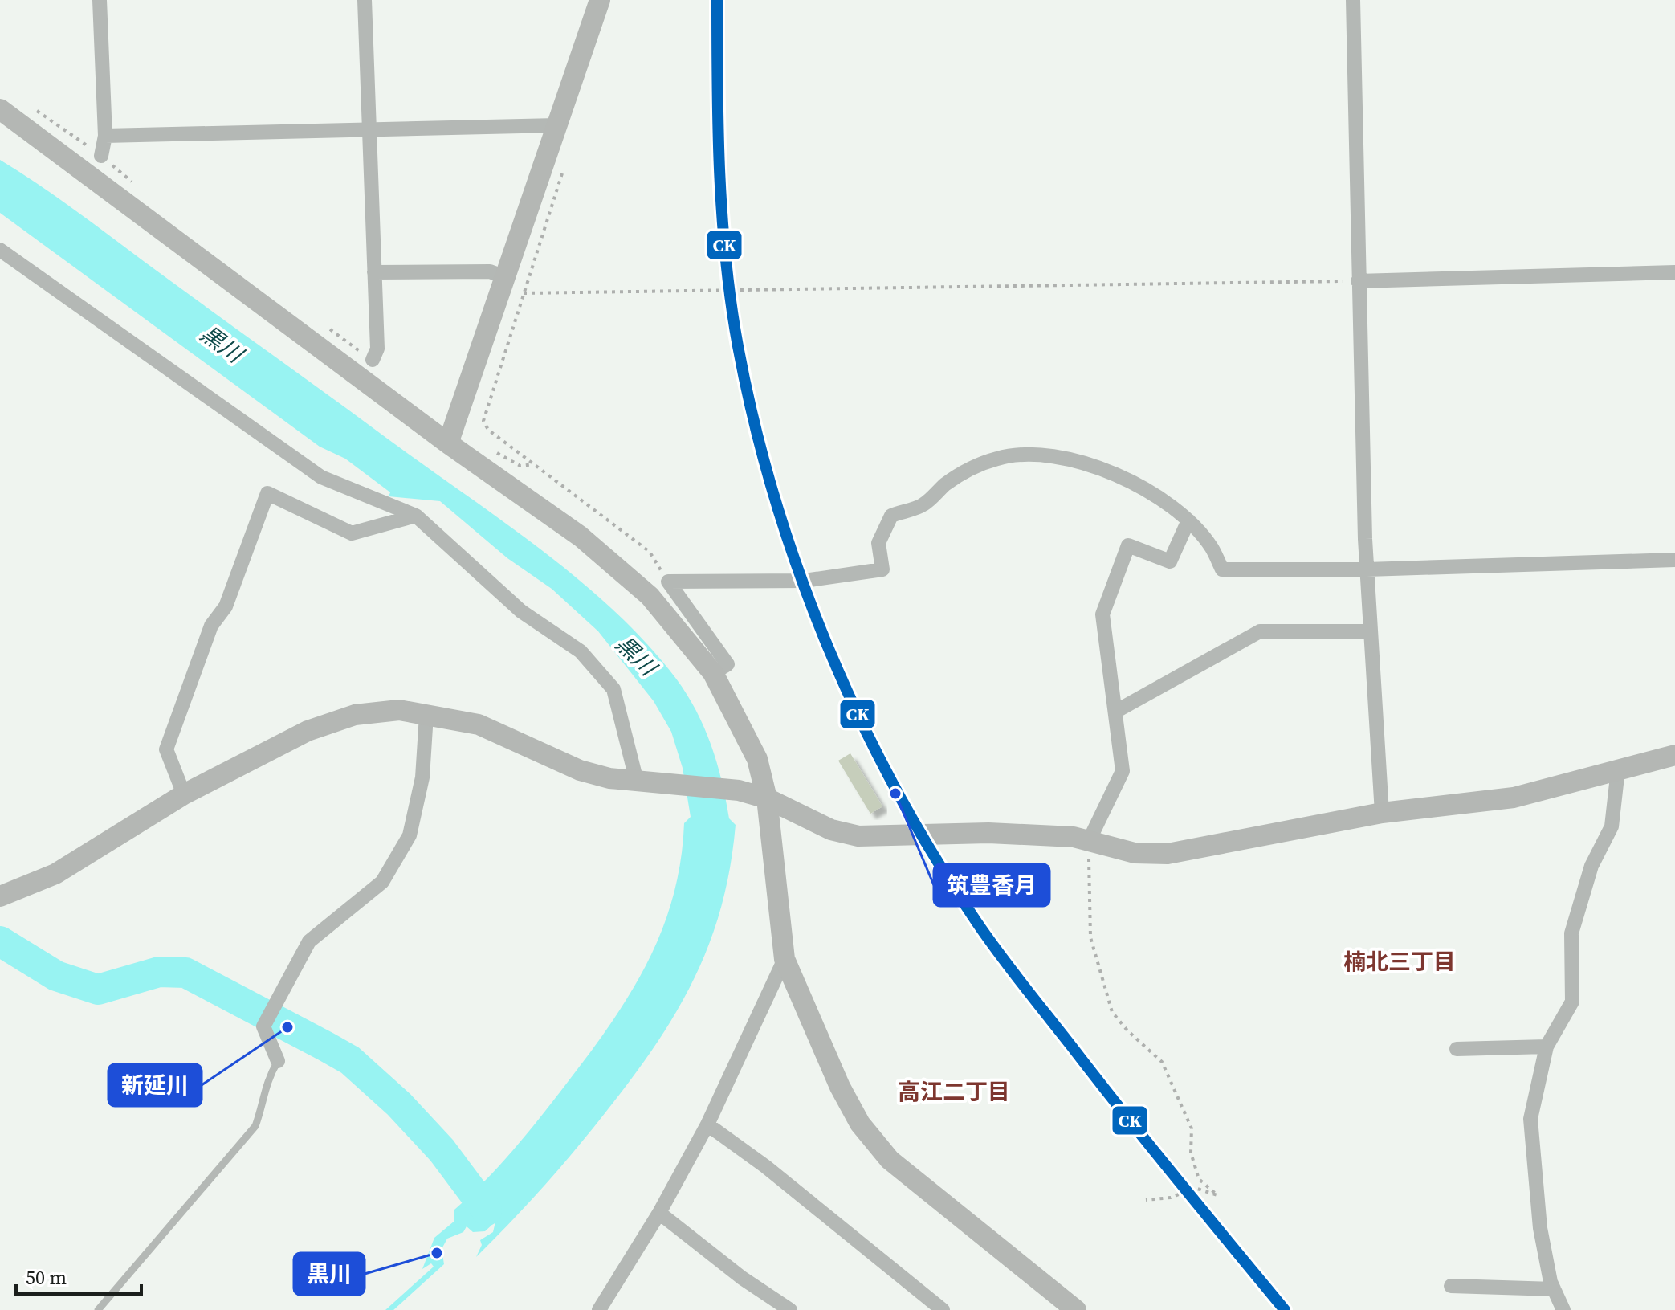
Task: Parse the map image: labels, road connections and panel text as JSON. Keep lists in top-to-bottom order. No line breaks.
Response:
{"districts":["楠北三丁目","高江二丁目"],"water":["黒川"],"places":["筑豊香月","新延川","黒川"],"lines":["transit line CK"],"scale_bar":"50 m"}
